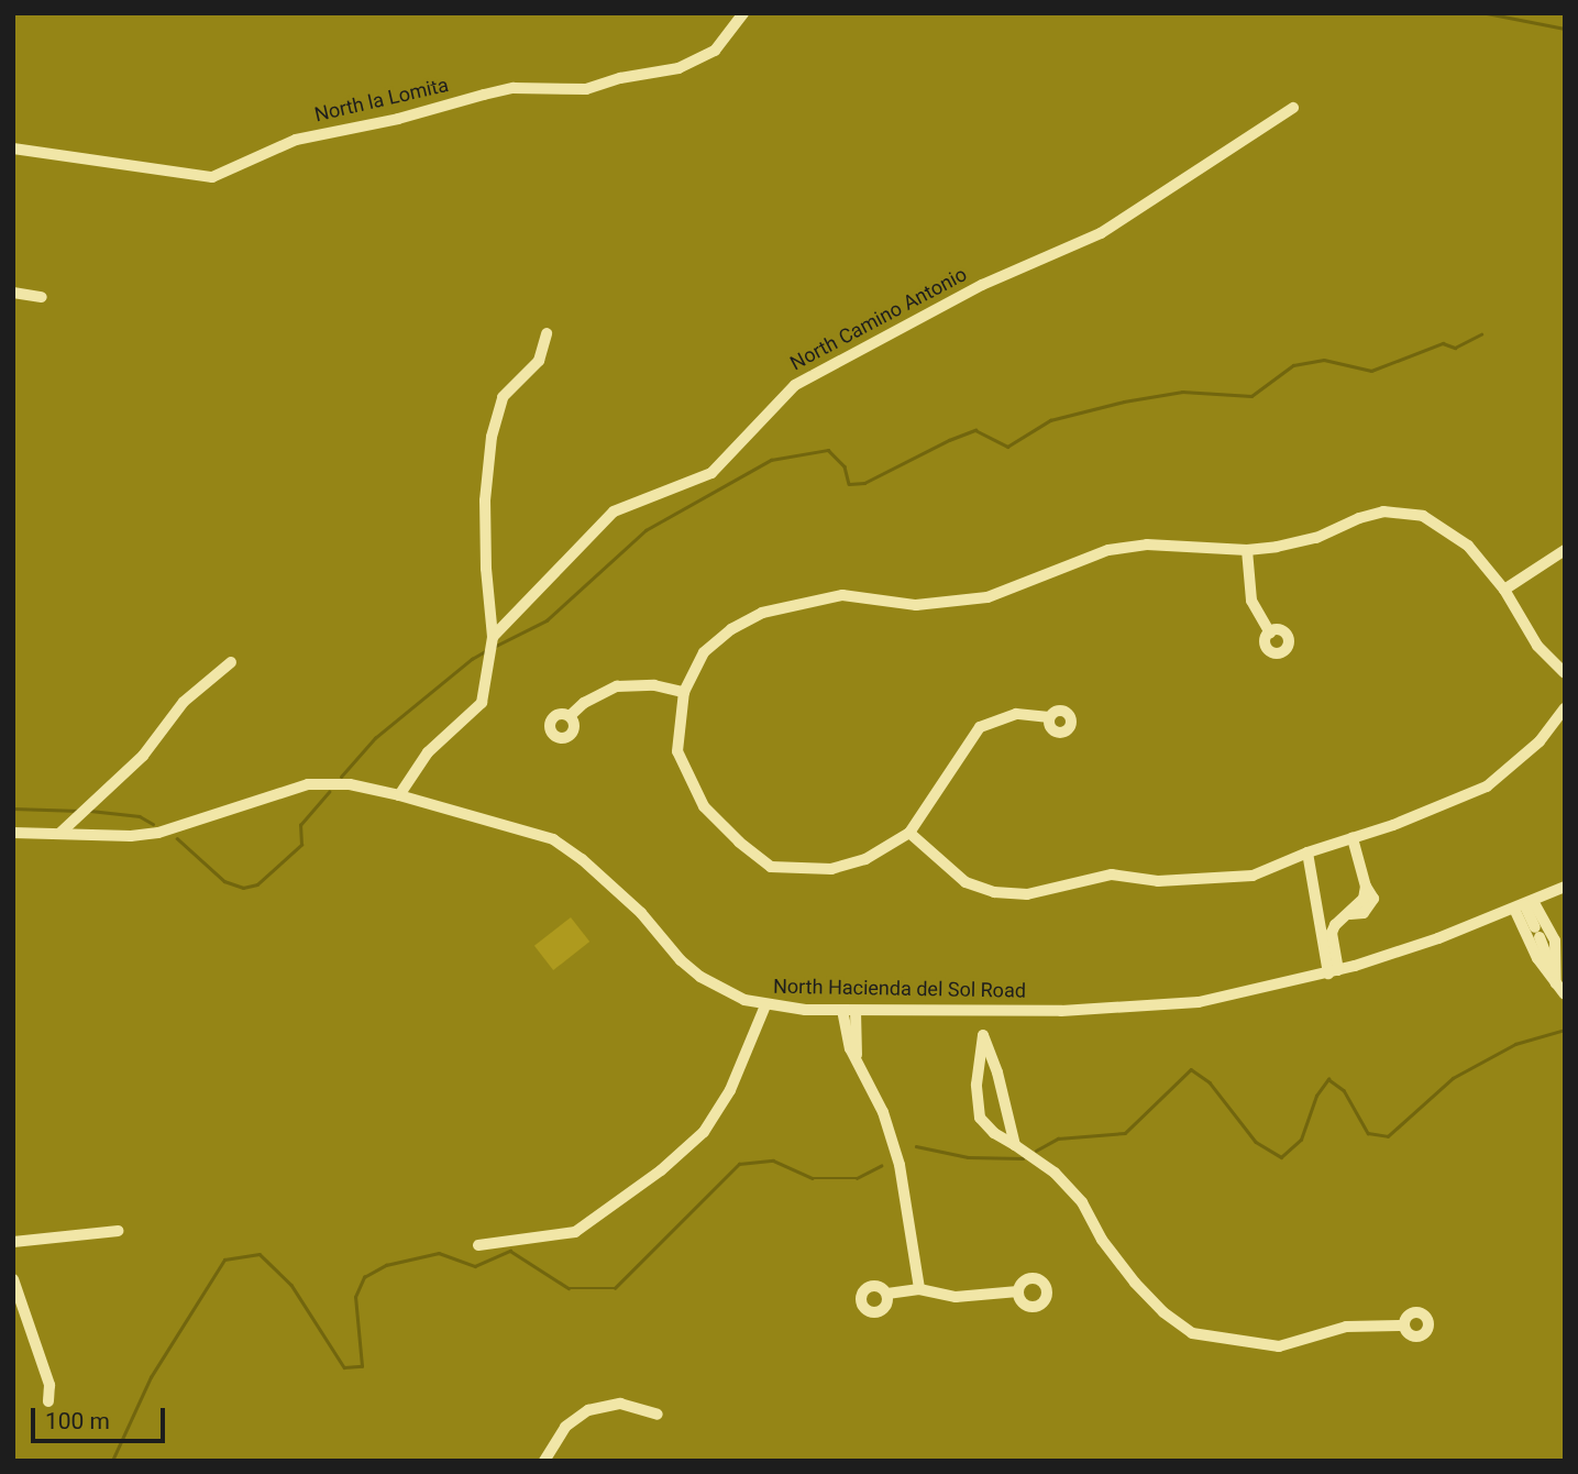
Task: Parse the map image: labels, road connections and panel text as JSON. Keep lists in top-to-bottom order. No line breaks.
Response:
{"streets":{"street":["North la Lomita","North Camino Antonio","North Hacienda del Sol Road"]},"scale_bar":"100 m"}
